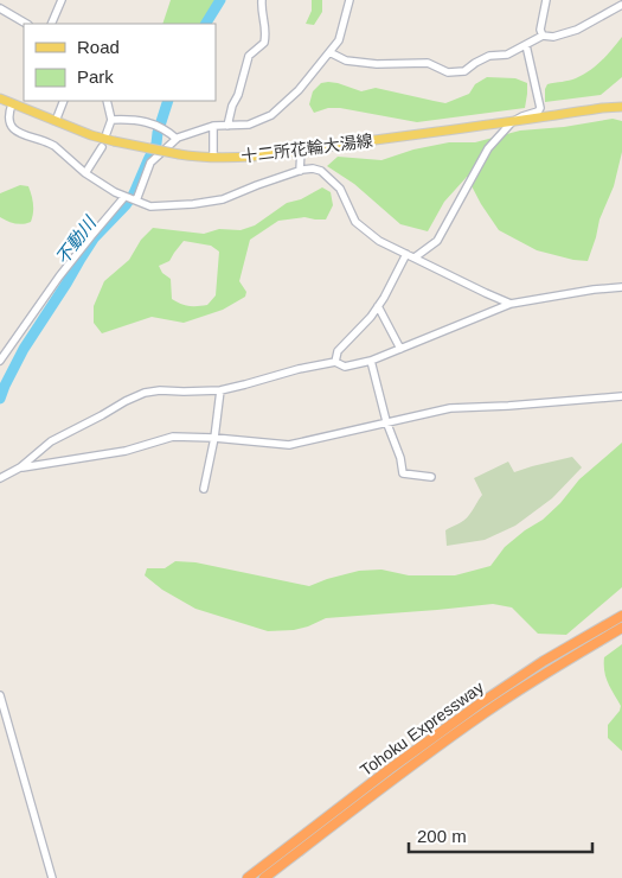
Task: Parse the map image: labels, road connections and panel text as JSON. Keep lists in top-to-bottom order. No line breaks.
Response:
{"streets":{"highway":["Tohoku Expressway"],"main road":["十二所花輪大湯線"]},"water":["不動川"],"legend":["Road","Park"],"scale_bar":"200 m"}
